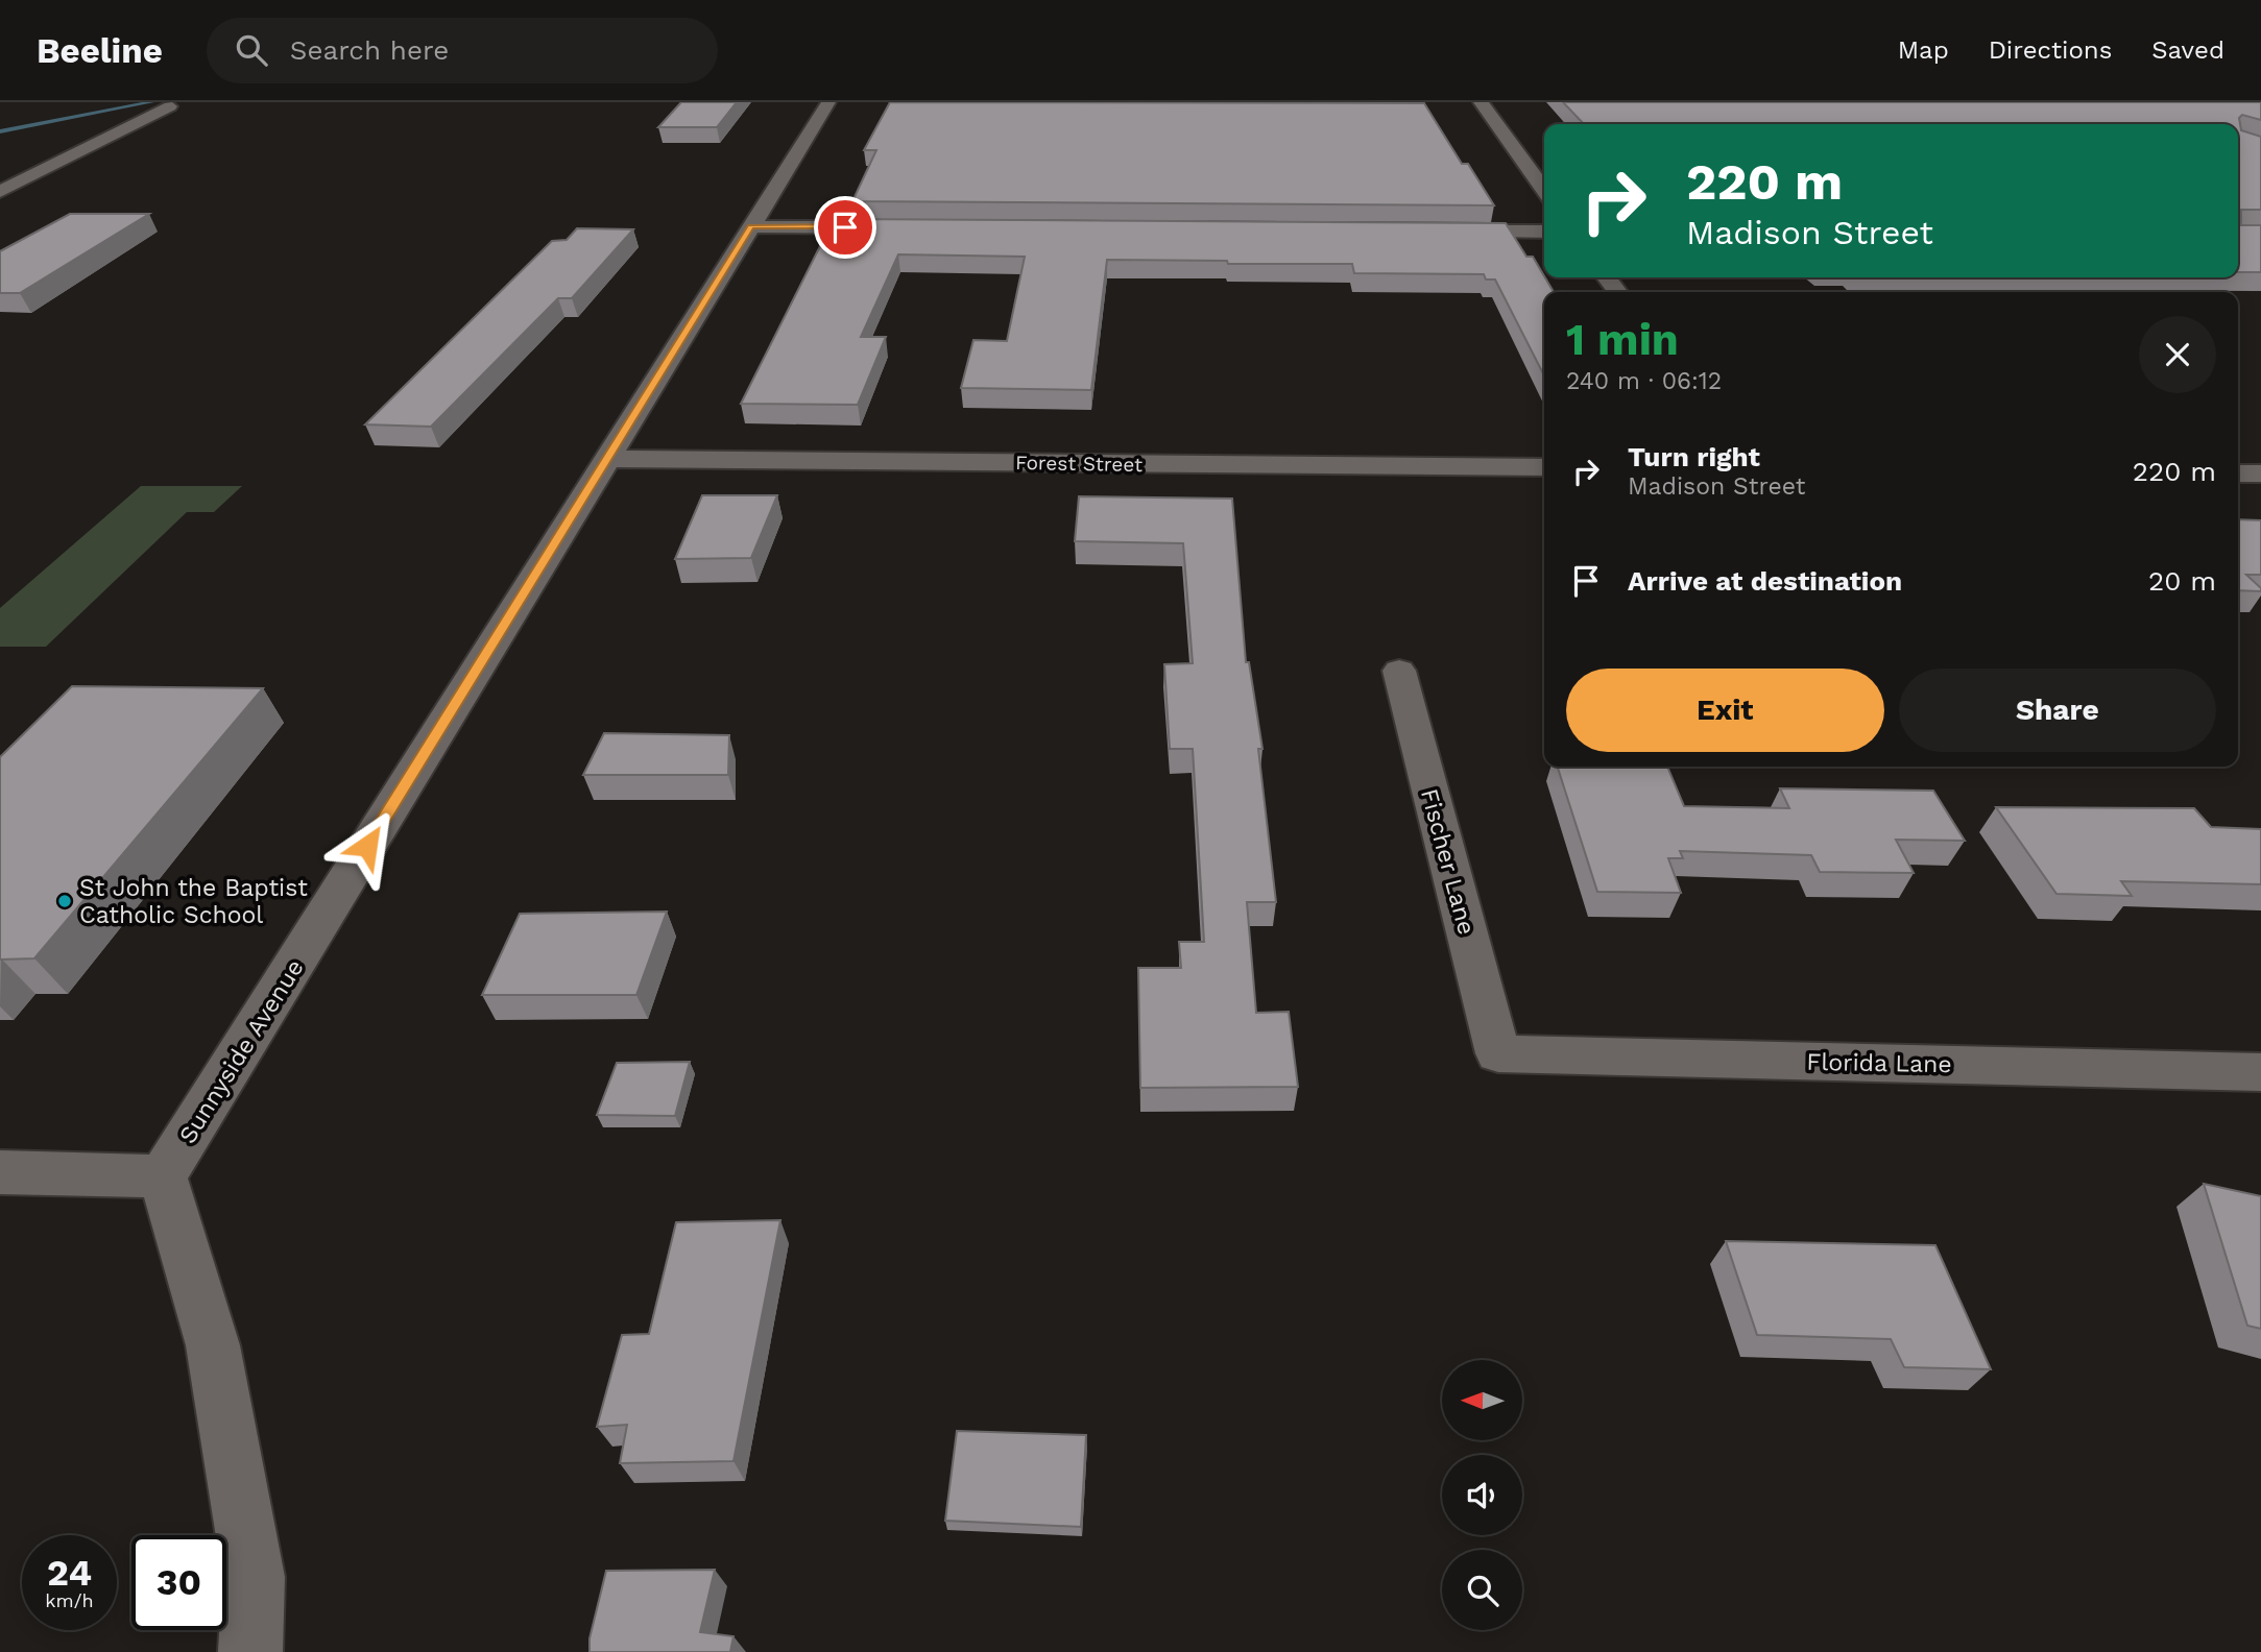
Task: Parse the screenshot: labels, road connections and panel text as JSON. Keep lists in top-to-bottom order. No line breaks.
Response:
{"streets":{"street":["Forest Street","Fischer Lane","Sunnyside Avenue","Florida Lane"]},"crossings":[["Forest Street","Sunnyside Avenue"],["Fischer Lane","Florida Lane"]],"places":["St John the Baptist Catholic School"],"north":"left","page":{"header":"Beeline","search":"Search here","nav":["Map","Directions","Saved"],"turn":["220 m","Madison Street"],"heading":["1 min","240 m · 06:12"],"list":[{"name":"Turn right","note":"Madison Street","value":"220 m"},{"name":"Arrive at destination","value":"20 m"}],"buttons":["Exit","Share"],"speed":"24 km/h","limit":"30"}}
